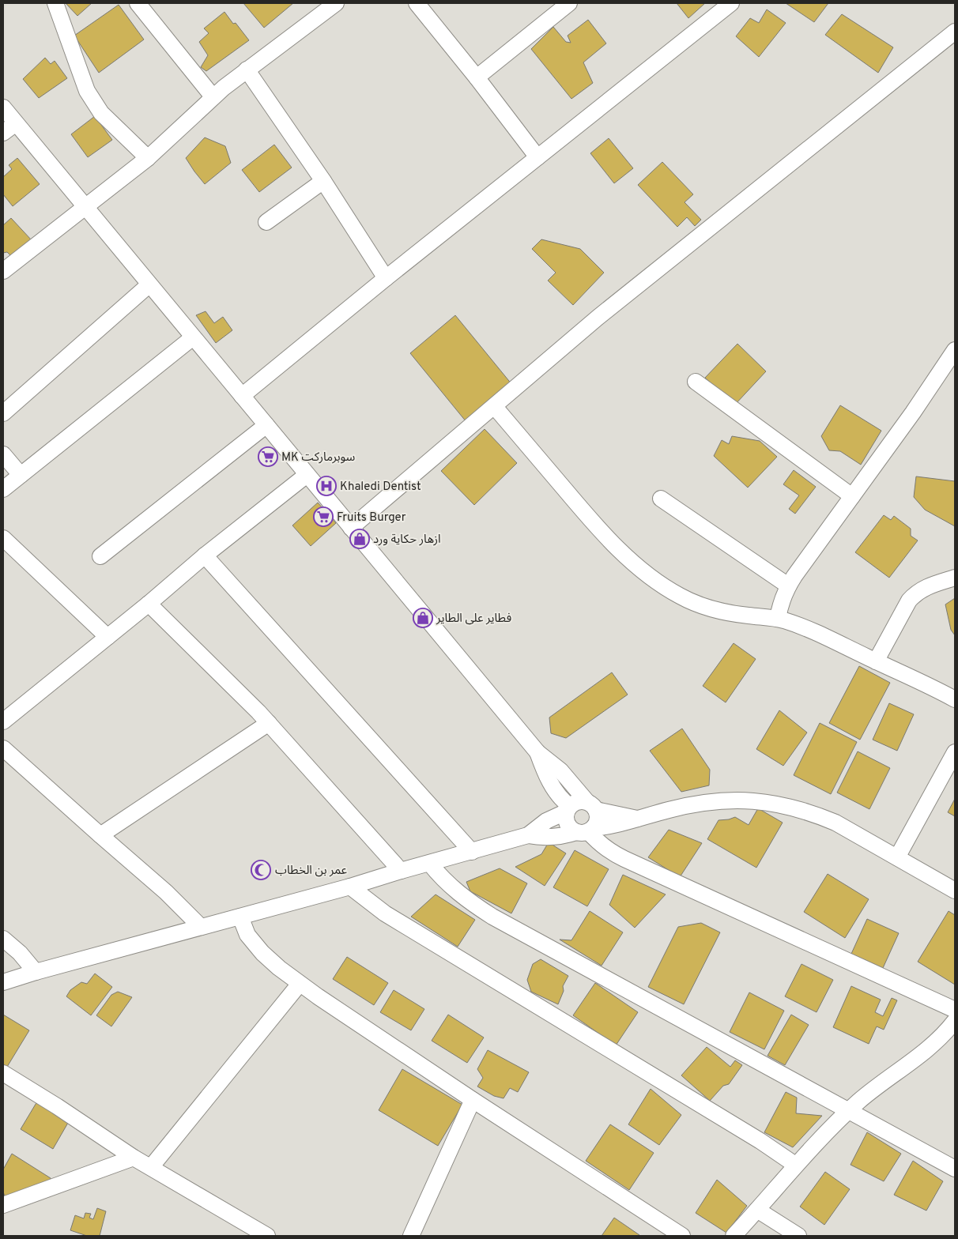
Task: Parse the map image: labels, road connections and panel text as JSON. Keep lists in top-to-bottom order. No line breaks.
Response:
{"places":{"supermarket":["MK سوبرماركت","Fruits Burger"],"hospital":["Khaledi Dentist"],"shop":["ازهار حكاية ورد","فطاير على الطاير"],"mosque":["عمر بن الخطاب"]}}
